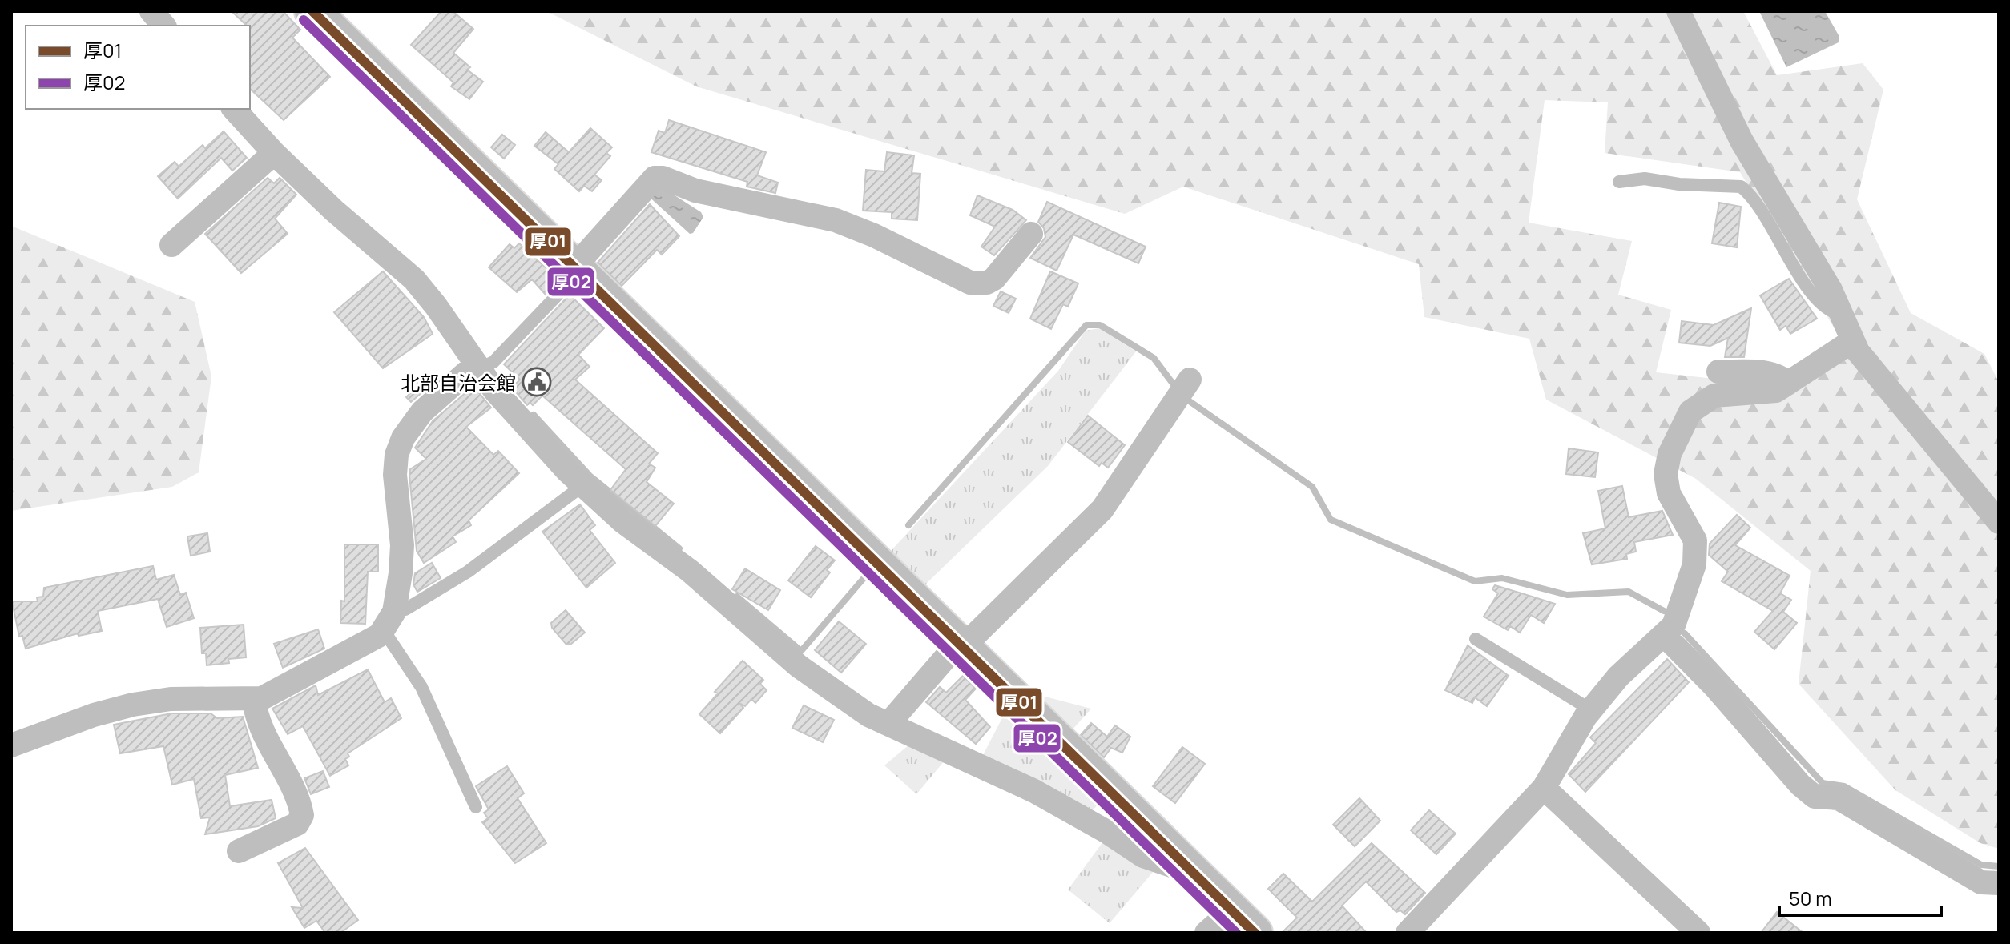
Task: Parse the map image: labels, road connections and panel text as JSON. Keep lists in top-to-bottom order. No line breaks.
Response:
{"places":{"public building":["北部自治会館"]},"lines":["transit line 厚01","transit line 厚02"],"legend":["厚01","厚02"],"scale_bar":"50 m"}
